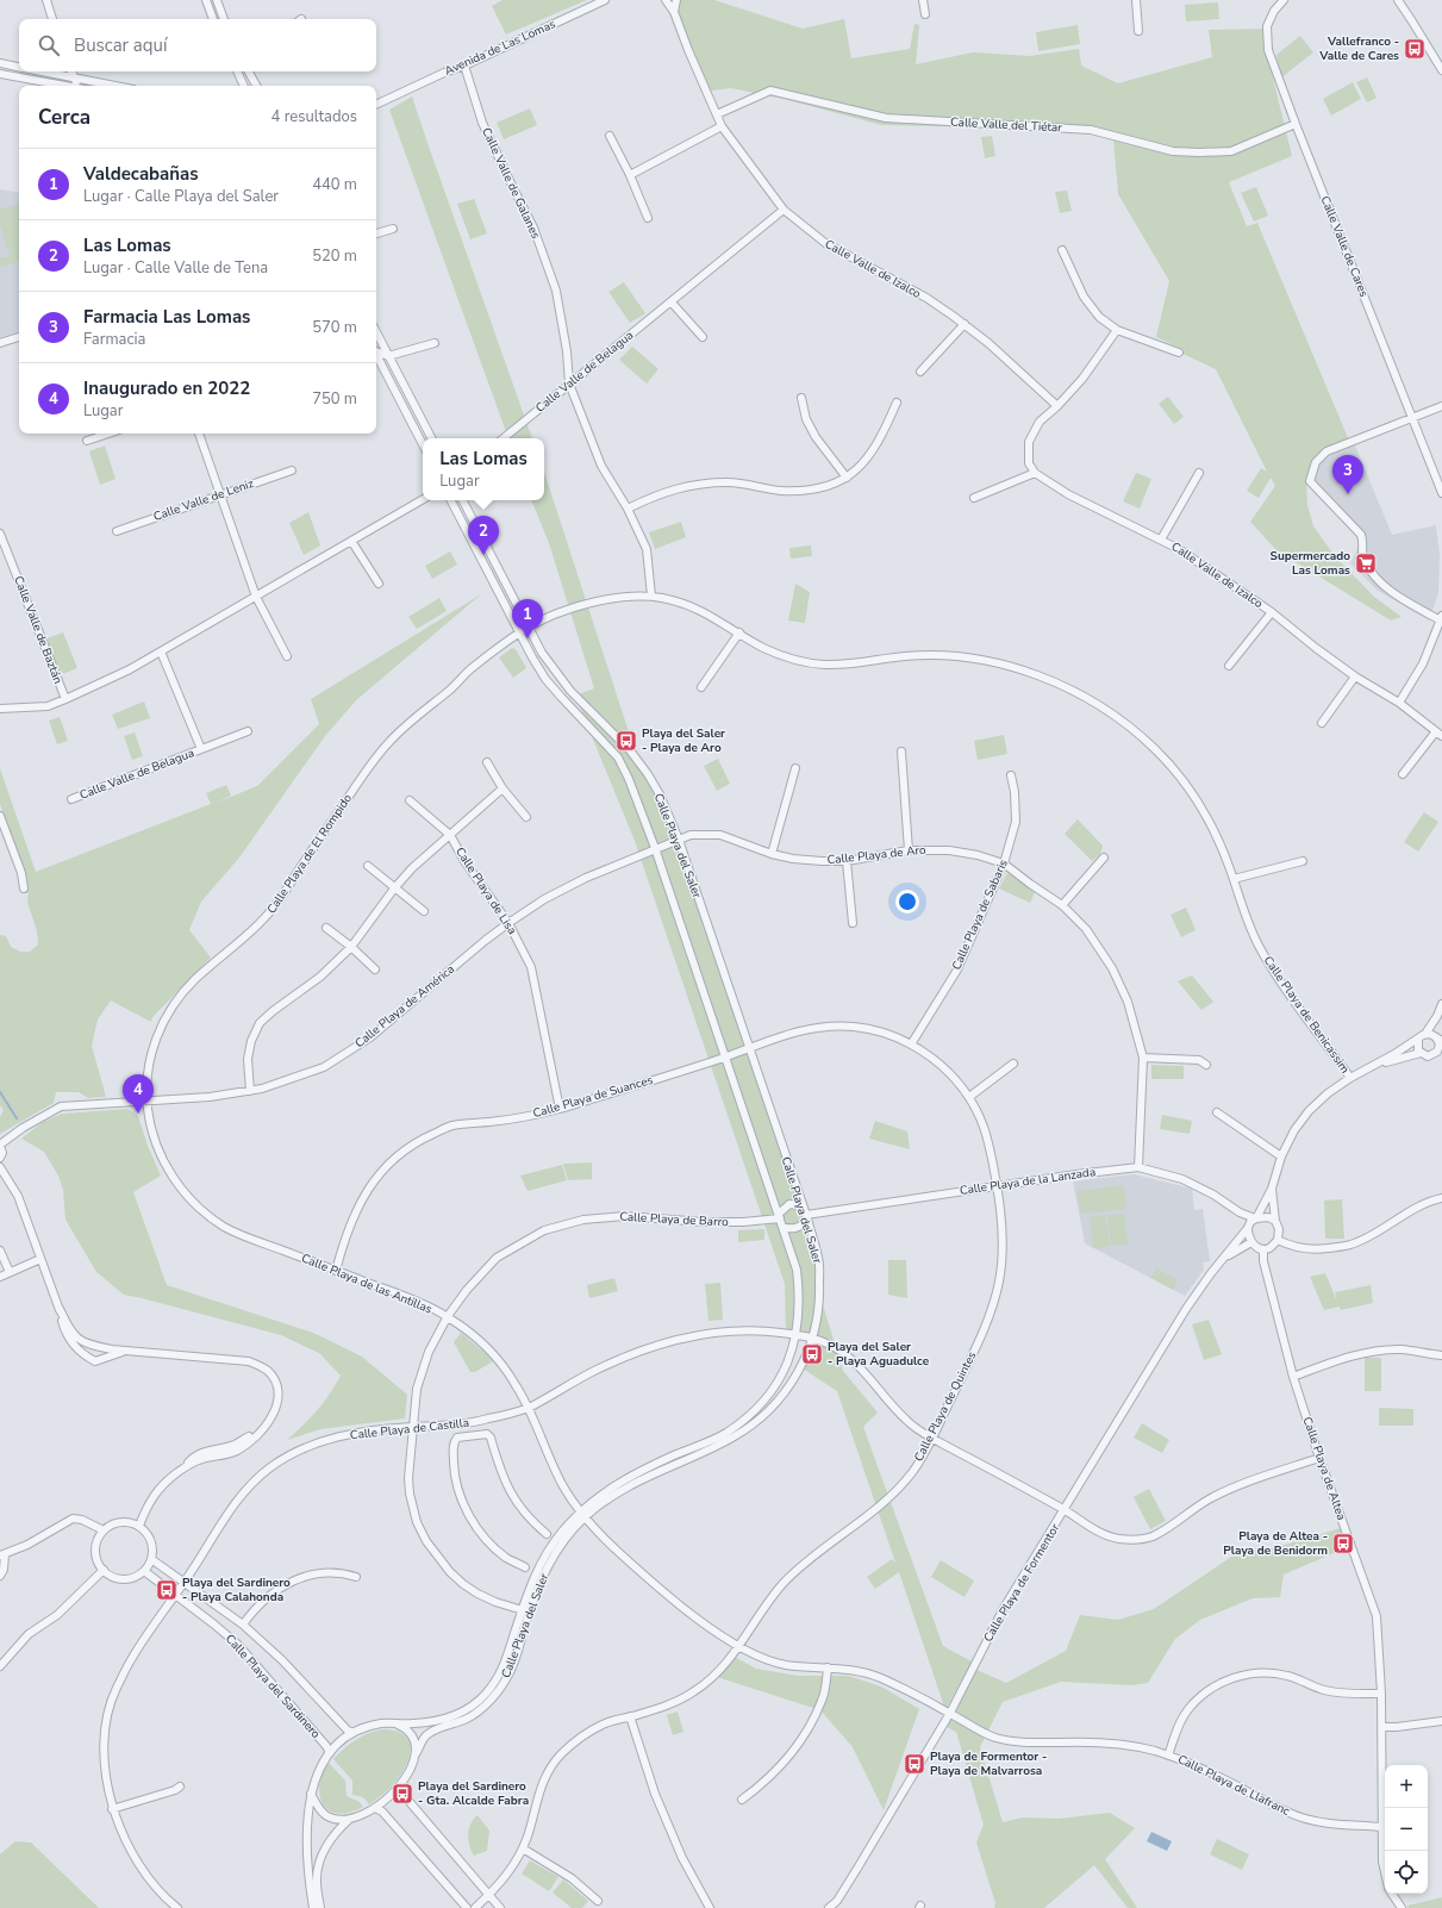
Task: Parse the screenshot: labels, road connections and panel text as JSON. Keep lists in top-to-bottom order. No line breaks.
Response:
{"streets":{"street":["Avenida de Las Lomas","Calle Valle del Tiétar","Calle Valle de Galanes","Calle Valle de Cares","Calle Valle de Izalco","Calle Valle de Belagua","Calle Valle de Leniz","Calle Valle de Baztán","Calle Playa del Saler","Calle Playa de El Rompido","Calle Playa de Aro","Calle Playa de Lisa","Calle Playa de Sabaris","Calle Playa de América","Calle Playa de Benicassim","Calle Playa de Suances","Calle Playa de la Lanzada","Calle Playa de Barro","Calle Playa de las Antillas","Calle Playa de Quintes","Calle Playa de Castilla","Calle Playa de Altea","Calle Playa de Formentor","Calle Playa del Sardinero","Calle Playa de Llafranc"]},"crossings":[["Avenida de Las Lomas","Calle Valle de Galanes"],["Calle Valle del Tiétar","Calle Valle de Cares"],["Calle Valle del Tiétar","Calle Valle de Izalco"],["Calle Valle de Galanes","Calle Valle de Belagua"],["Calle Valle de Galanes","Calle Playa de Benicassim"],["Calle Valle de Izalco","Calle Valle de Belagua"],["Calle Playa del Saler","Calle Playa de El Rompido"],["Calle Playa del Saler","Calle Playa de Aro"],["Calle Playa del Saler","Calle Playa de América"],["Calle Playa del Saler","Calle Playa de Benicassim"],["Calle Playa del Saler","Calle Playa de Suances"],["Calle Playa del Saler","Calle Playa de la Lanzada"],["Calle Playa del Saler","Calle Playa de Barro"],["Calle Playa del Saler","Calle Playa de las Antillas"],["Calle Playa del Saler","Calle Playa de Quintes"],["Calle Playa del Saler","Calle Playa de Castilla"],["Calle Playa del Saler","Calle Playa del Sardinero"],["Calle Playa del Saler","Calle Playa de Llafranc"],["Calle Playa de El Rompido","Calle Playa de América"],["Calle Playa de El Rompido","Calle Playa de Benicassim"],["Calle Playa de El Rompido","Calle Playa de las Antillas"],["Calle Playa de Aro","Calle Playa de Sabaris"],["Calle Playa de Aro","Calle Playa de América"],["Calle Playa de Aro","Calle Playa de la Lanzada"],["Calle Playa de Lisa","Calle Playa de América"],["Calle Playa de Lisa","Calle Playa de Suances"],["Calle Playa de Sabaris","Calle Playa de Quintes"],["Calle Playa de América","Calle Playa de las Antillas"],["Calle Playa de Suances","Calle Playa de las Antillas"],["Calle Playa de Suances","Calle Playa de Quintes"],["Calle Playa de la Lanzada","Calle Playa de Barro"],["Calle Playa de la Lanzada","Calle Playa de Quintes"],["Calle Playa de Barro","Calle Playa de las Antillas"],["Calle Playa de Barro","Calle Playa de Castilla"],["Calle Playa de las Antillas","Calle Playa de Castilla"],["Calle Playa de las Antillas","Calle Playa de Llafranc"],["Calle Playa de Quintes","Calle Playa de Castilla"],["Calle Playa de Quintes","Calle Playa de Llafranc"],["Calle Playa de Castilla","Calle Playa de Altea"],["Calle Playa de Castilla","Calle Playa de Formentor"],["Calle Playa de Castilla","Calle Playa del Sardinero"],["Calle Playa de Altea","Calle Playa de Formentor"],["Calle Playa de Altea","Calle Playa de Llafranc"],["Calle Playa de Formentor","Calle Playa de Llafranc"]],"places":{"bus stop":["Vallefranco - Valle de Cares","Playa del Saler - Playa de Aro","Playa del Saler - Playa Aguadulce","Playa de Altea - Playa de Benidorm","Playa del Sardinero - Playa Calahonda","Playa de Formentor - Playa de Malvarrosa","Playa del Sardinero - Gta. Alcalde Fabra"],"supermarket":["Supermercado Las Lomas"]},"page":{"search":"Buscar aquí","heading":["Cerca","4 resultados"],"list":[{"mark":"1","name":"Valdecabañas","note":"Lugar · Calle Playa del Saler","value":"440 m"},{"mark":"2","name":"Las Lomas","note":"Lugar · Calle Valle de Tena","value":"520 m"},{"mark":"3","name":"Farmacia Las Lomas","note":"Farmacia","value":"570 m"},{"mark":"4","name":"Inaugurado en 2022","note":"Lugar","value":"750 m"}],"popup":["Las Lomas","Lugar"],"pins":["3","2","1","4"],"map_buttons":["+","−"]}}
